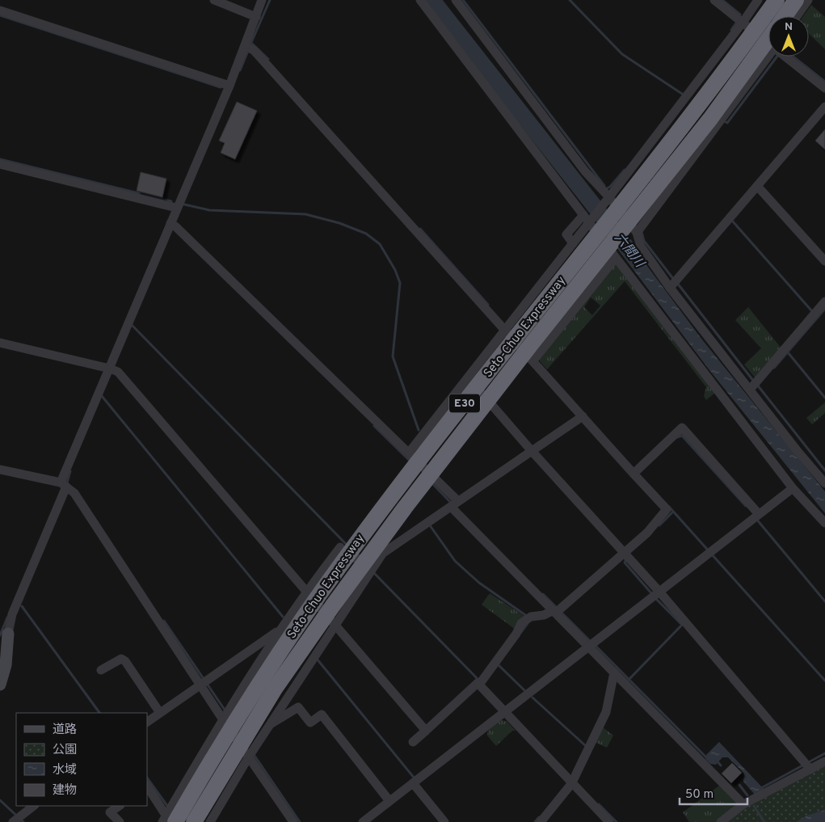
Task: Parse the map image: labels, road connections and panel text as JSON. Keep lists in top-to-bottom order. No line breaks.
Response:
{"streets":{"highway":["Seto-Chuo Expressway","E30"]},"water":["六間川"],"legend":["道路","公園","水域","建物"],"scale_bar":"50 m","north":"top"}
